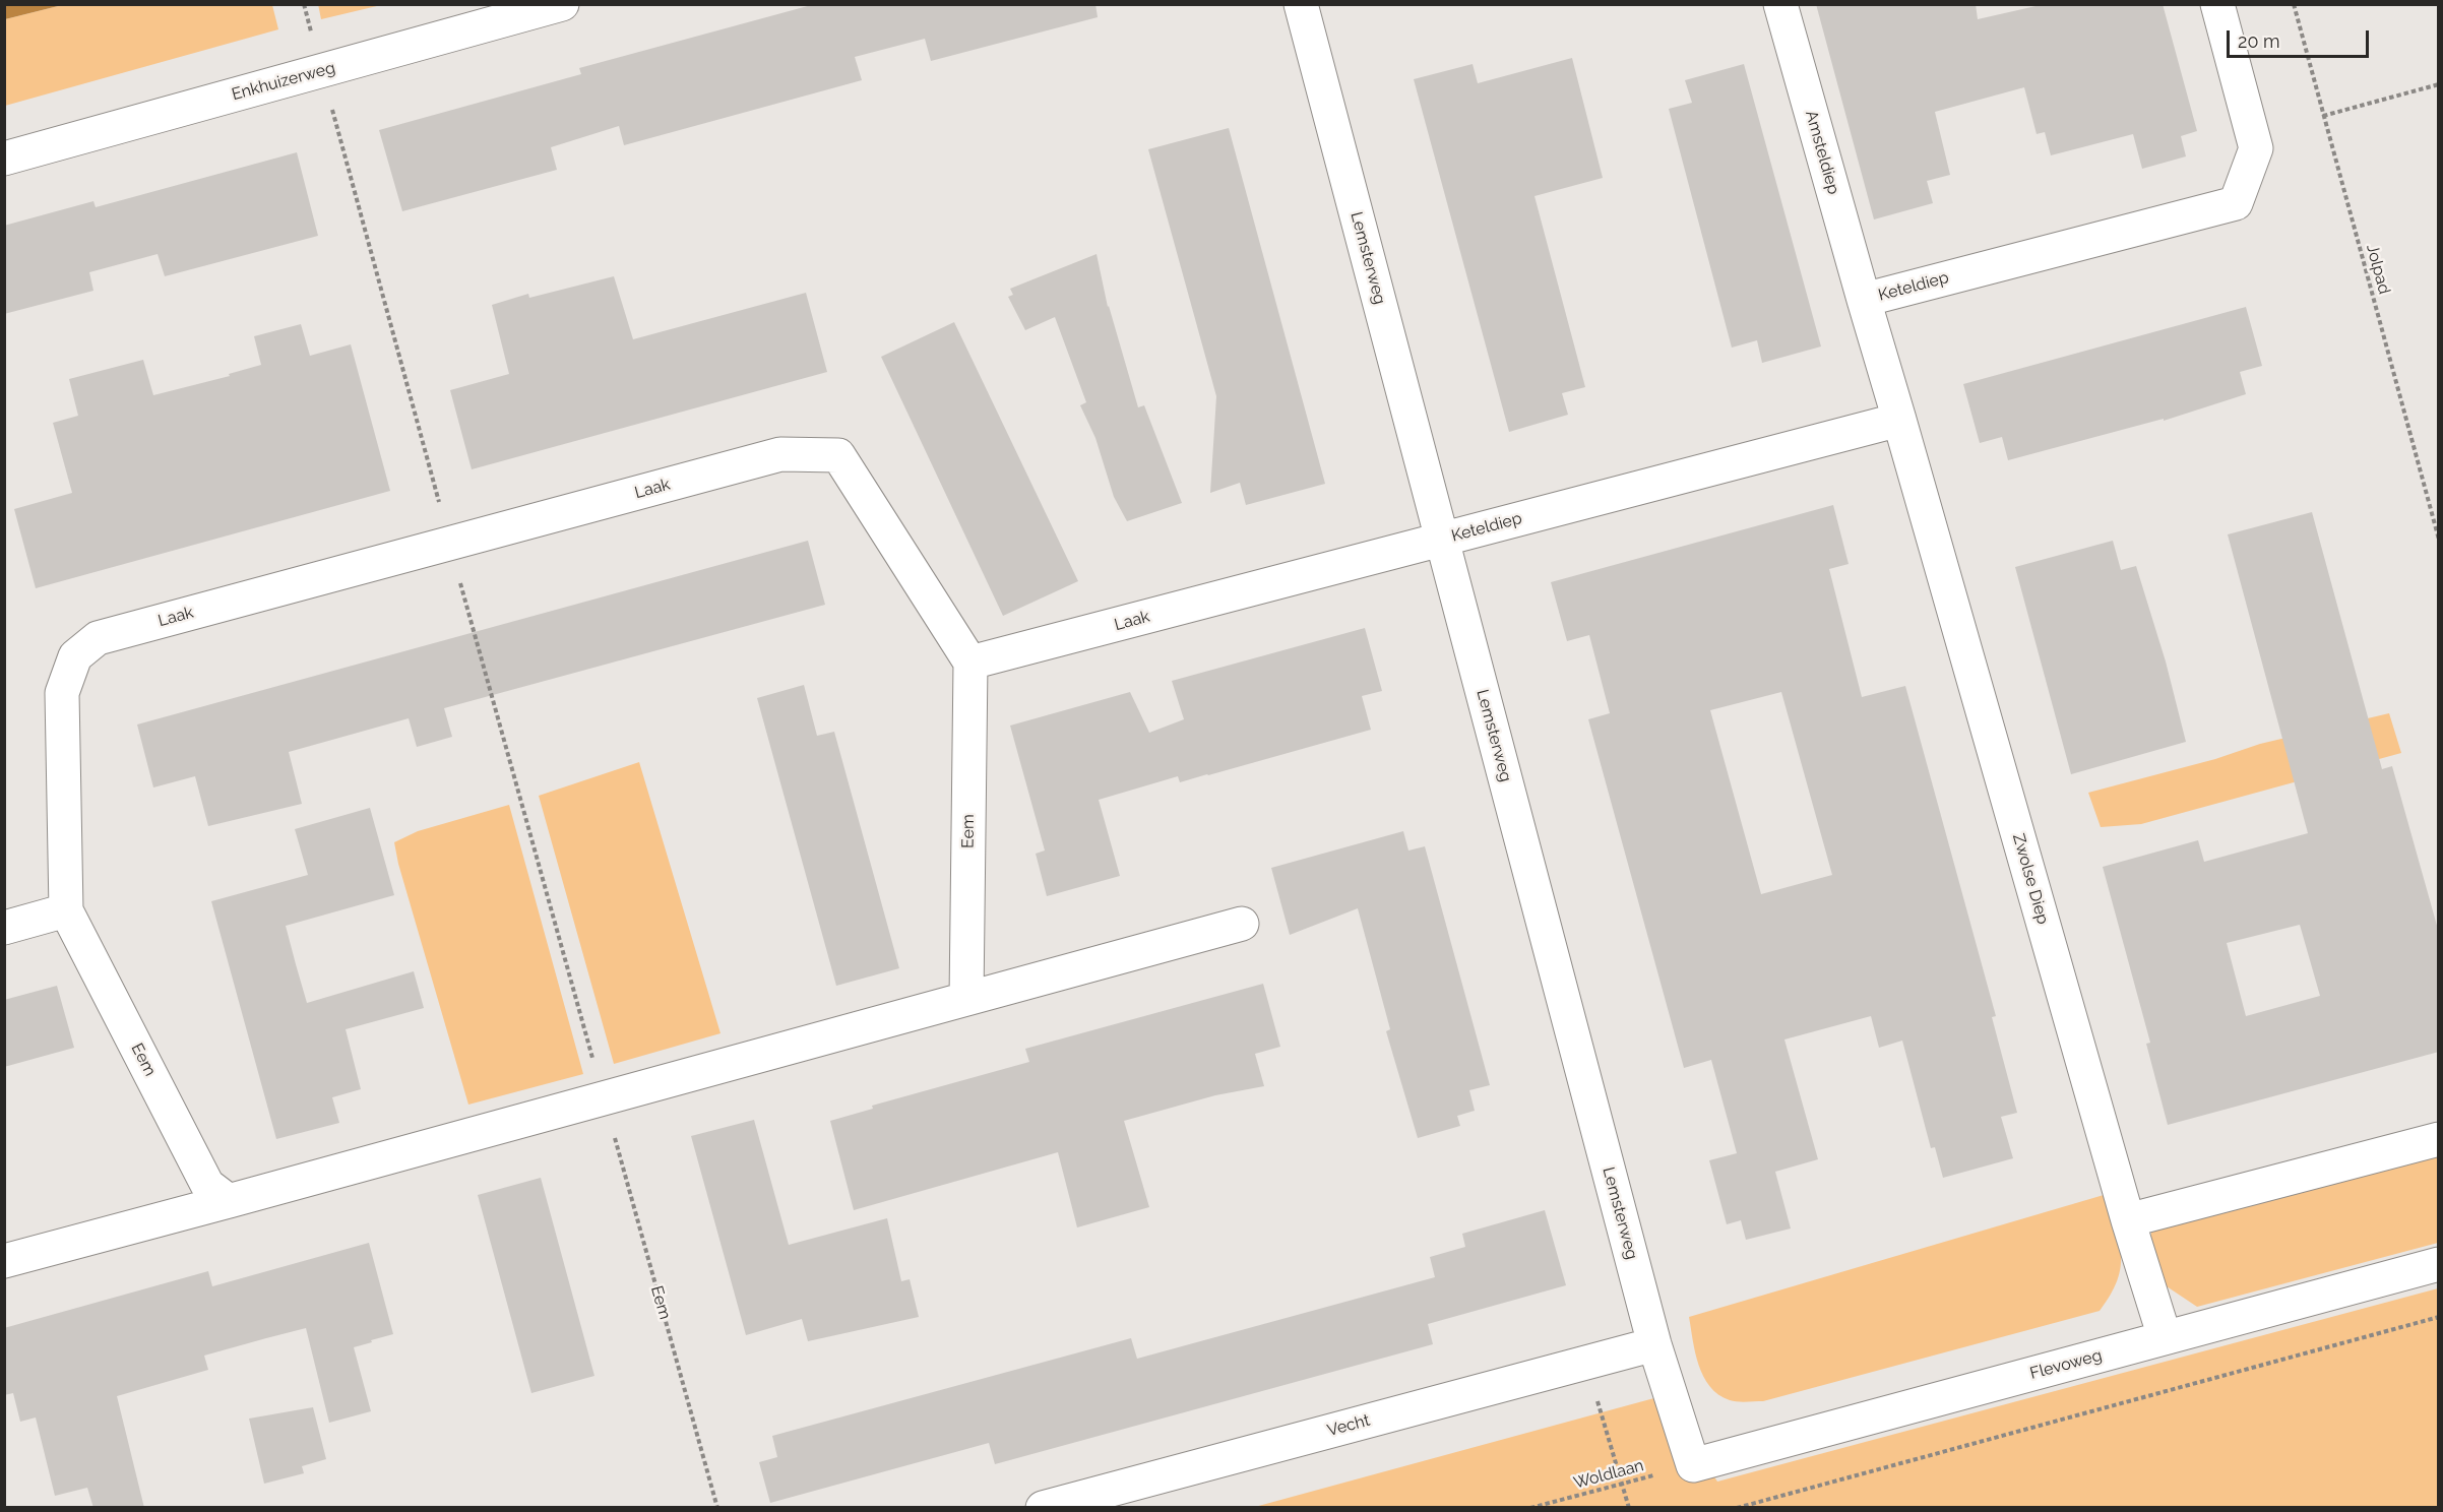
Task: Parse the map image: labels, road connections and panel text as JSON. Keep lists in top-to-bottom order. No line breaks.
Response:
{"streets":{"street":["Enkhuizerweg","Amsteldiep","Lemsterweg","Keteldiep","Laak","Eem","Zwolse Diep","Flevoweg","Vecht"],"path":["Jolpad","Woldlaan"]},"crossings":[["Amsteldiep","Keteldiep"],["Lemsterweg","Keteldiep"],["Lemsterweg","Laak"],["Lemsterweg","Flevoweg"],["Lemsterweg","Vecht"],["Lemsterweg","Woldlaan"],["Keteldiep","Laak"],["Keteldiep","Zwolse Diep"],["Laak","Eem"],["Zwolse Diep","Flevoweg"],["Flevoweg","Woldlaan"]],"scale_bar":"20 m"}
